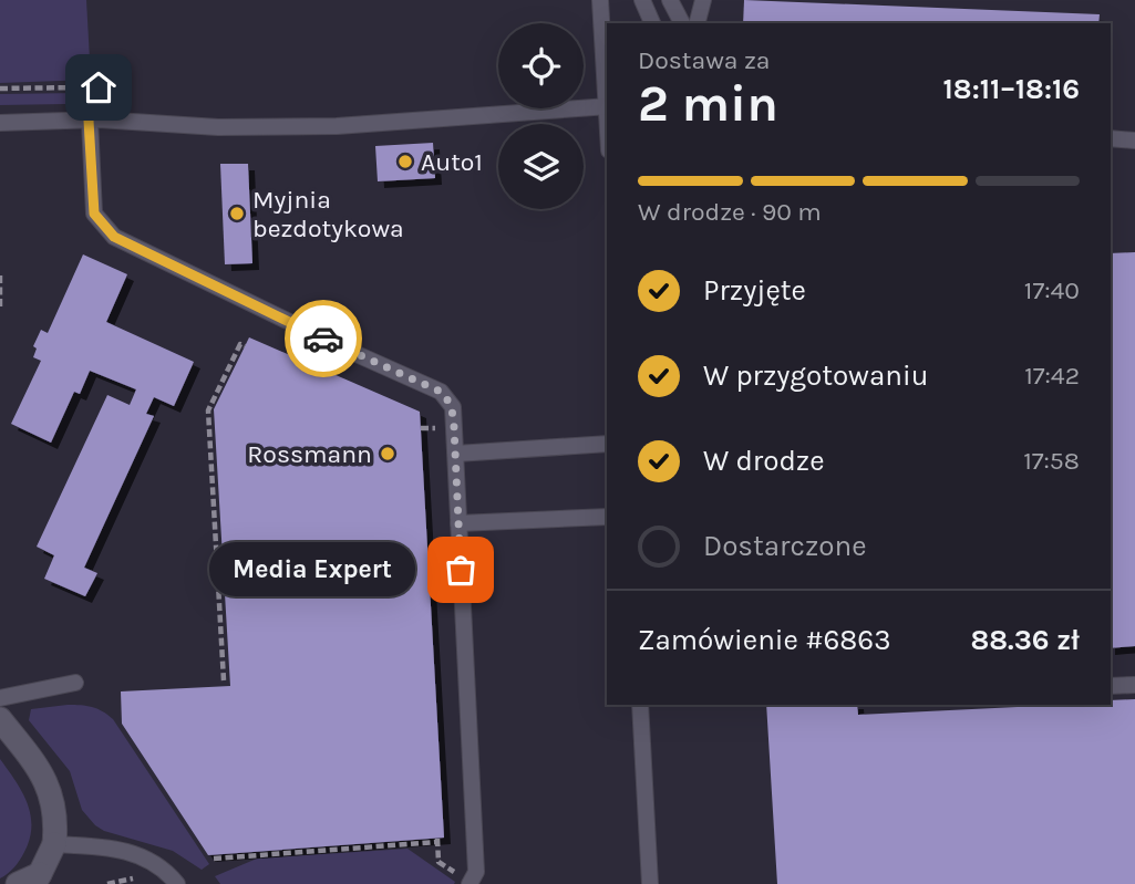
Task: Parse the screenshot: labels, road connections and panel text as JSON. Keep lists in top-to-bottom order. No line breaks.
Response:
{"places":["Auto1","Myjnia bezdotykowa","Rossmann","Media Expert"],"page":{"heading":["2 min","Dostawa za","18:11–18:16"],"panel":["Zamówienie #6863","88.36 zł"],"bar":"W drodze · 90 m","list":[["Przyjęte","17:40"],["W przygotowaniu","17:42"],["W drodze","17:58"],"Dostarczone"],"bubble":"Media Expert"}}
